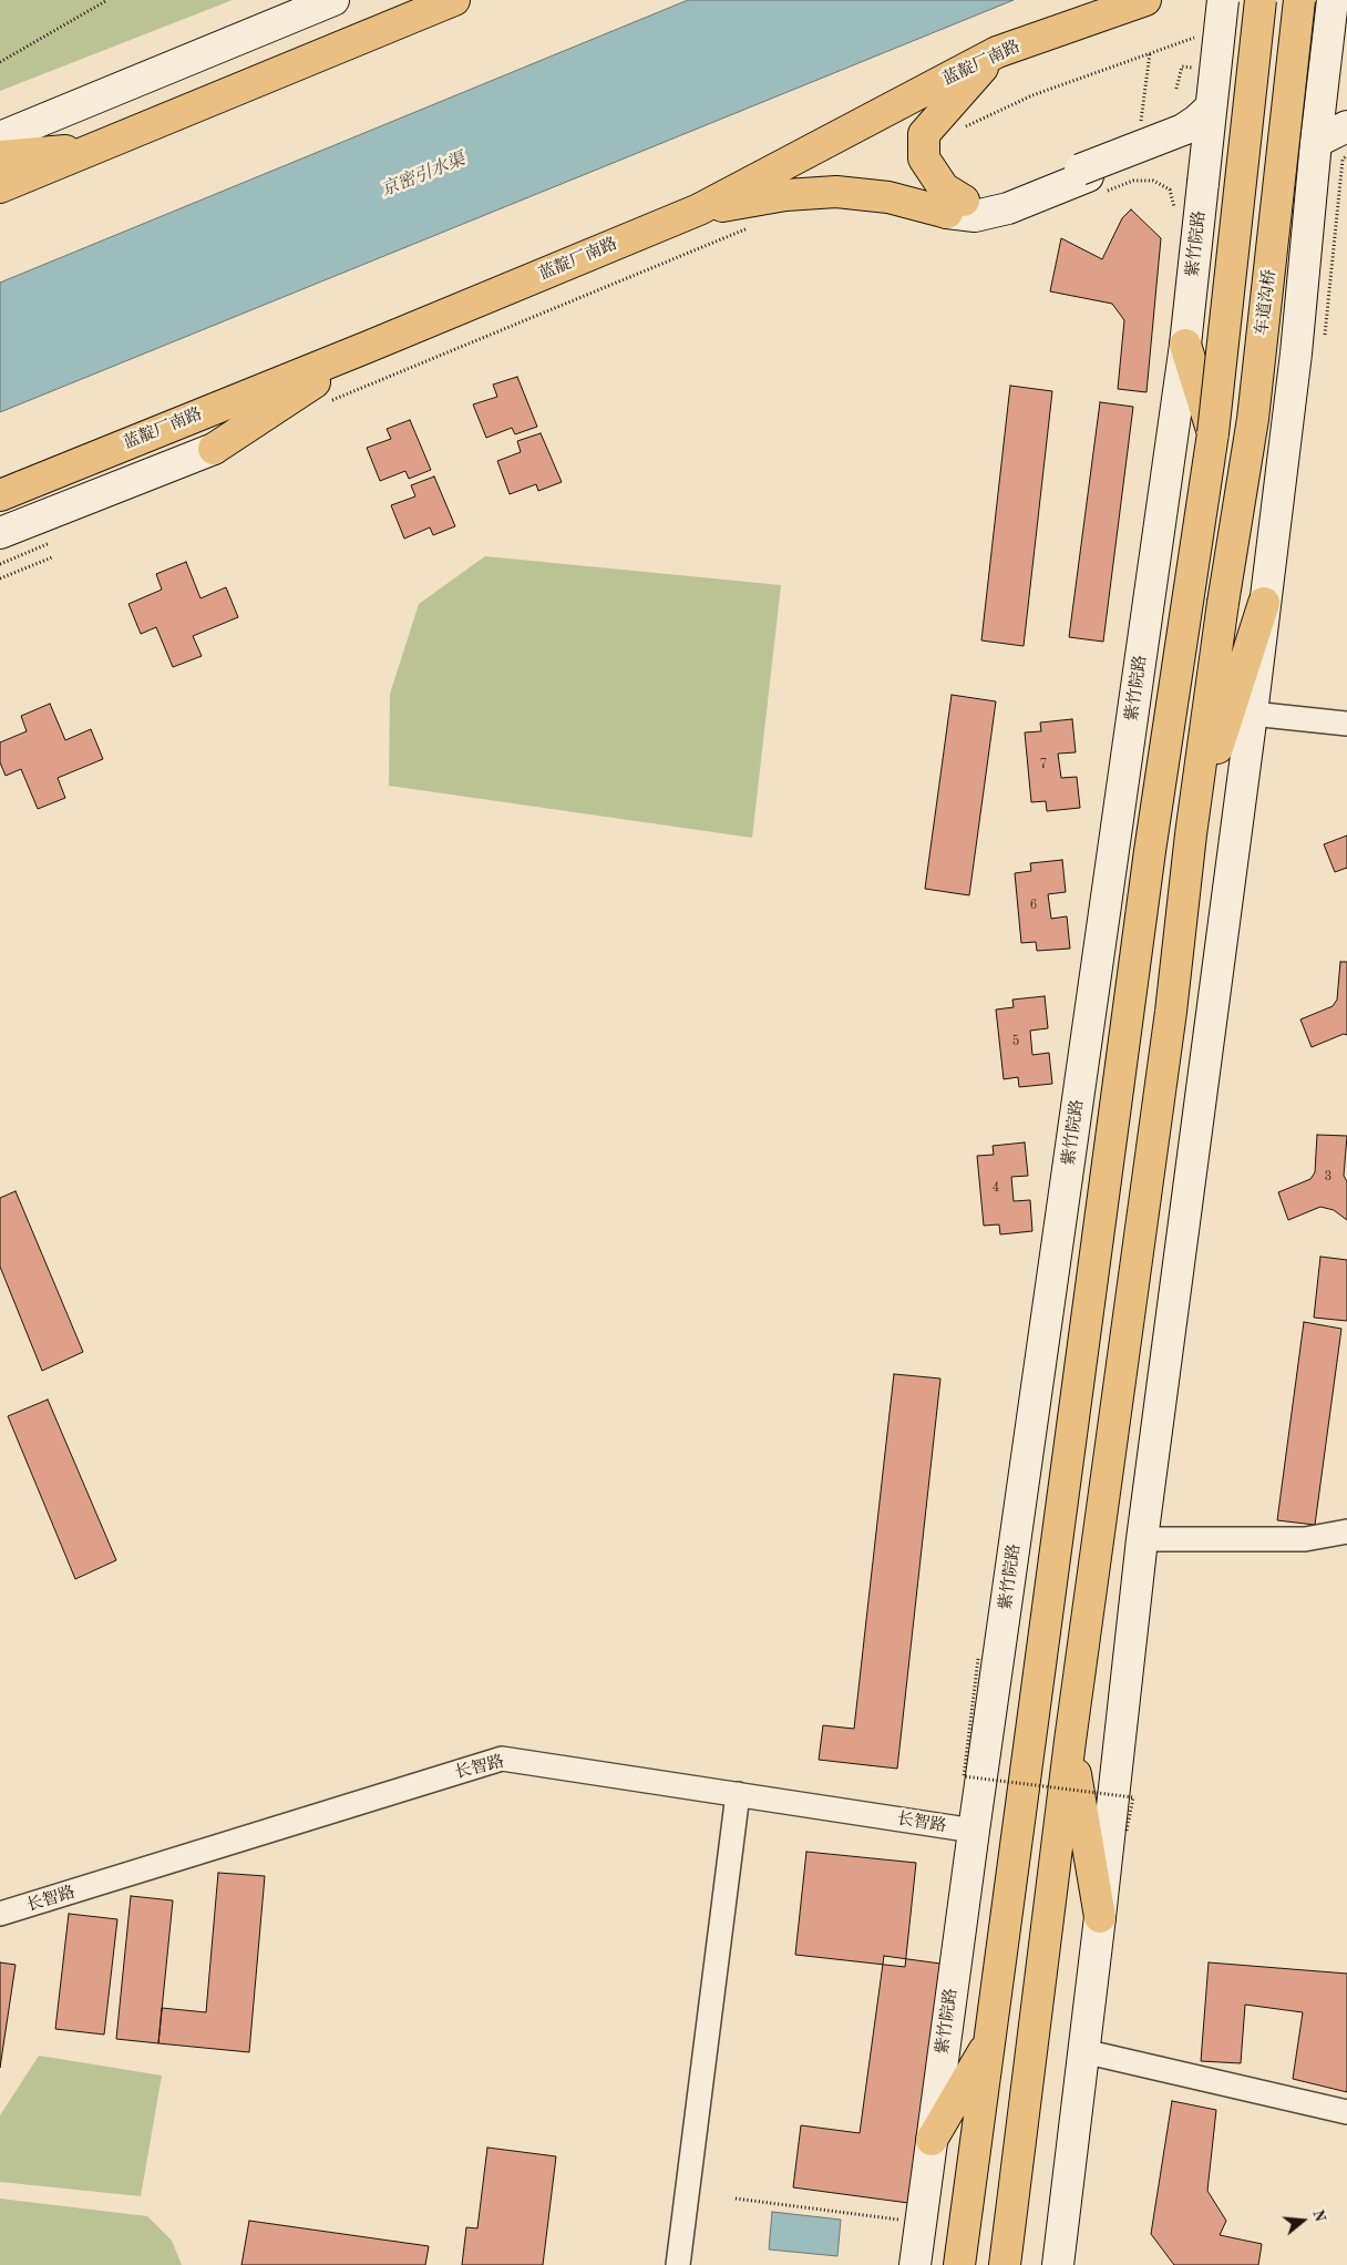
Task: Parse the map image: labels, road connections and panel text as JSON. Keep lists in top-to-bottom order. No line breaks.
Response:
{"streets":{"highway":["蓝靛厂南路","车道沟桥"],"street":["紫竹院路","长智路"]},"crossings":[["紫竹院路","长智路"]],"water":["京密引水渠"],"house_numbers":["7","6","5","3","4"],"north":"right"}
